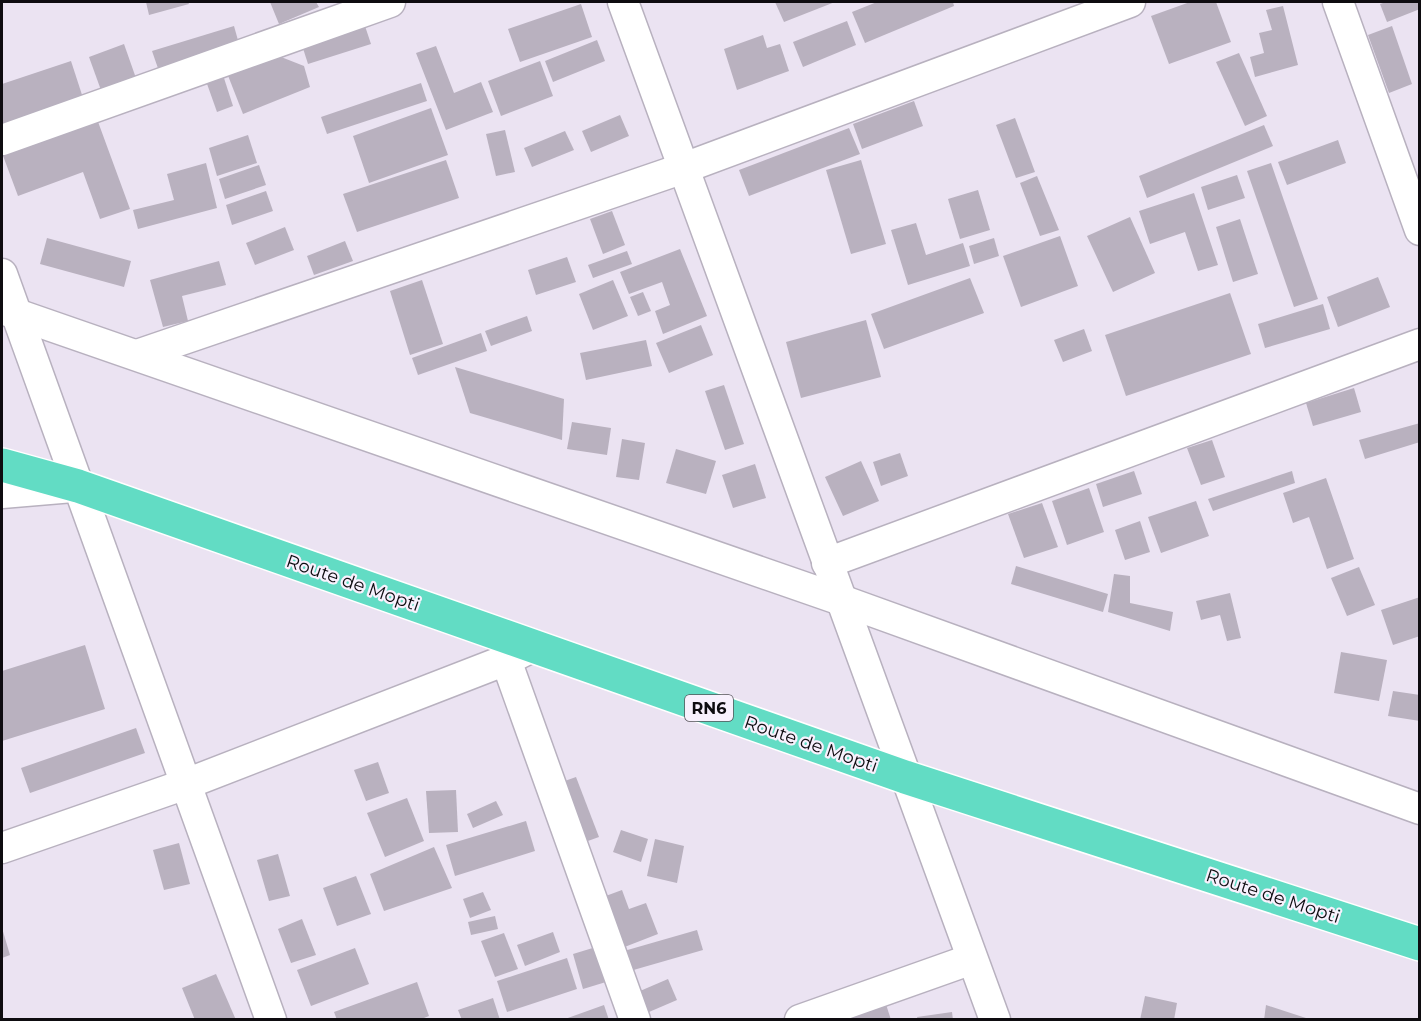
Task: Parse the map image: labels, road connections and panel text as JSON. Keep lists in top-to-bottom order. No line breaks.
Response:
{"streets":{"highway":["Route de Mopti","RN6"]}}
